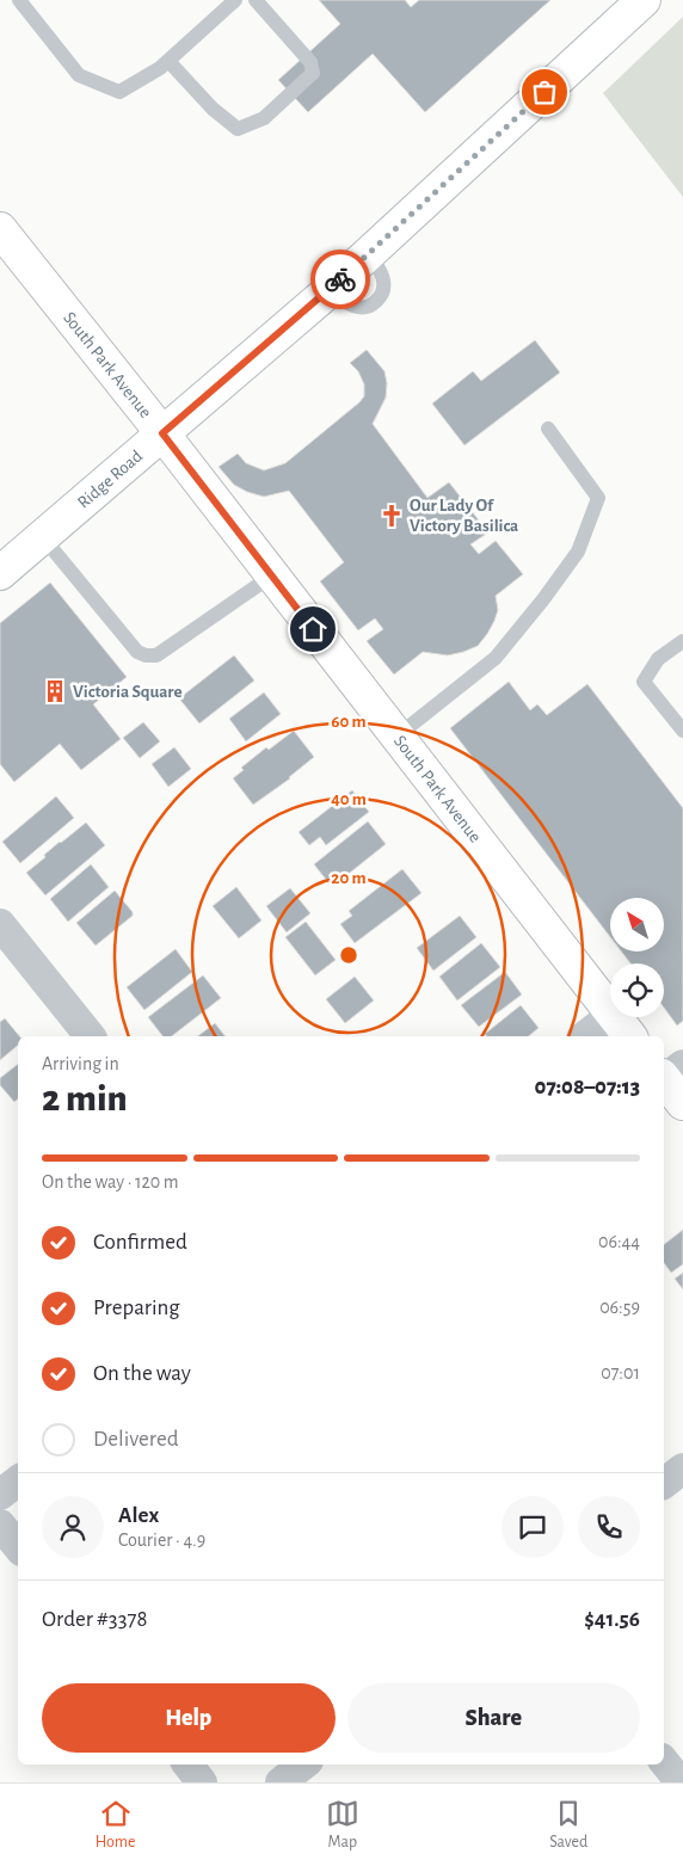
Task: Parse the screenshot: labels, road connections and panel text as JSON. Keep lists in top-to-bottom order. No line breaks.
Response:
{"streets":{"main road":["South Park Avenue","Ridge Road"]},"crossings":[["South Park Avenue","Ridge Road"]],"places":{"church":["Our Lady Of Victory Basilica"],"building":["Victoria Square"]},"north":"top left","page":{"heading":["2 min","Arriving in","07:08–07:13"],"panel":["Alex","Courier · 4.9","Order #3378","$41.56"],"bar":"On the way · 120 m","list":[["Confirmed","06:44"],["Preparing","06:59"],["On the way","07:01"],"Delivered"],"buttons":["Help","Share"],"tabs":["Home","Map","Saved"]},"rings":["60 m","40 m","20 m"]}
